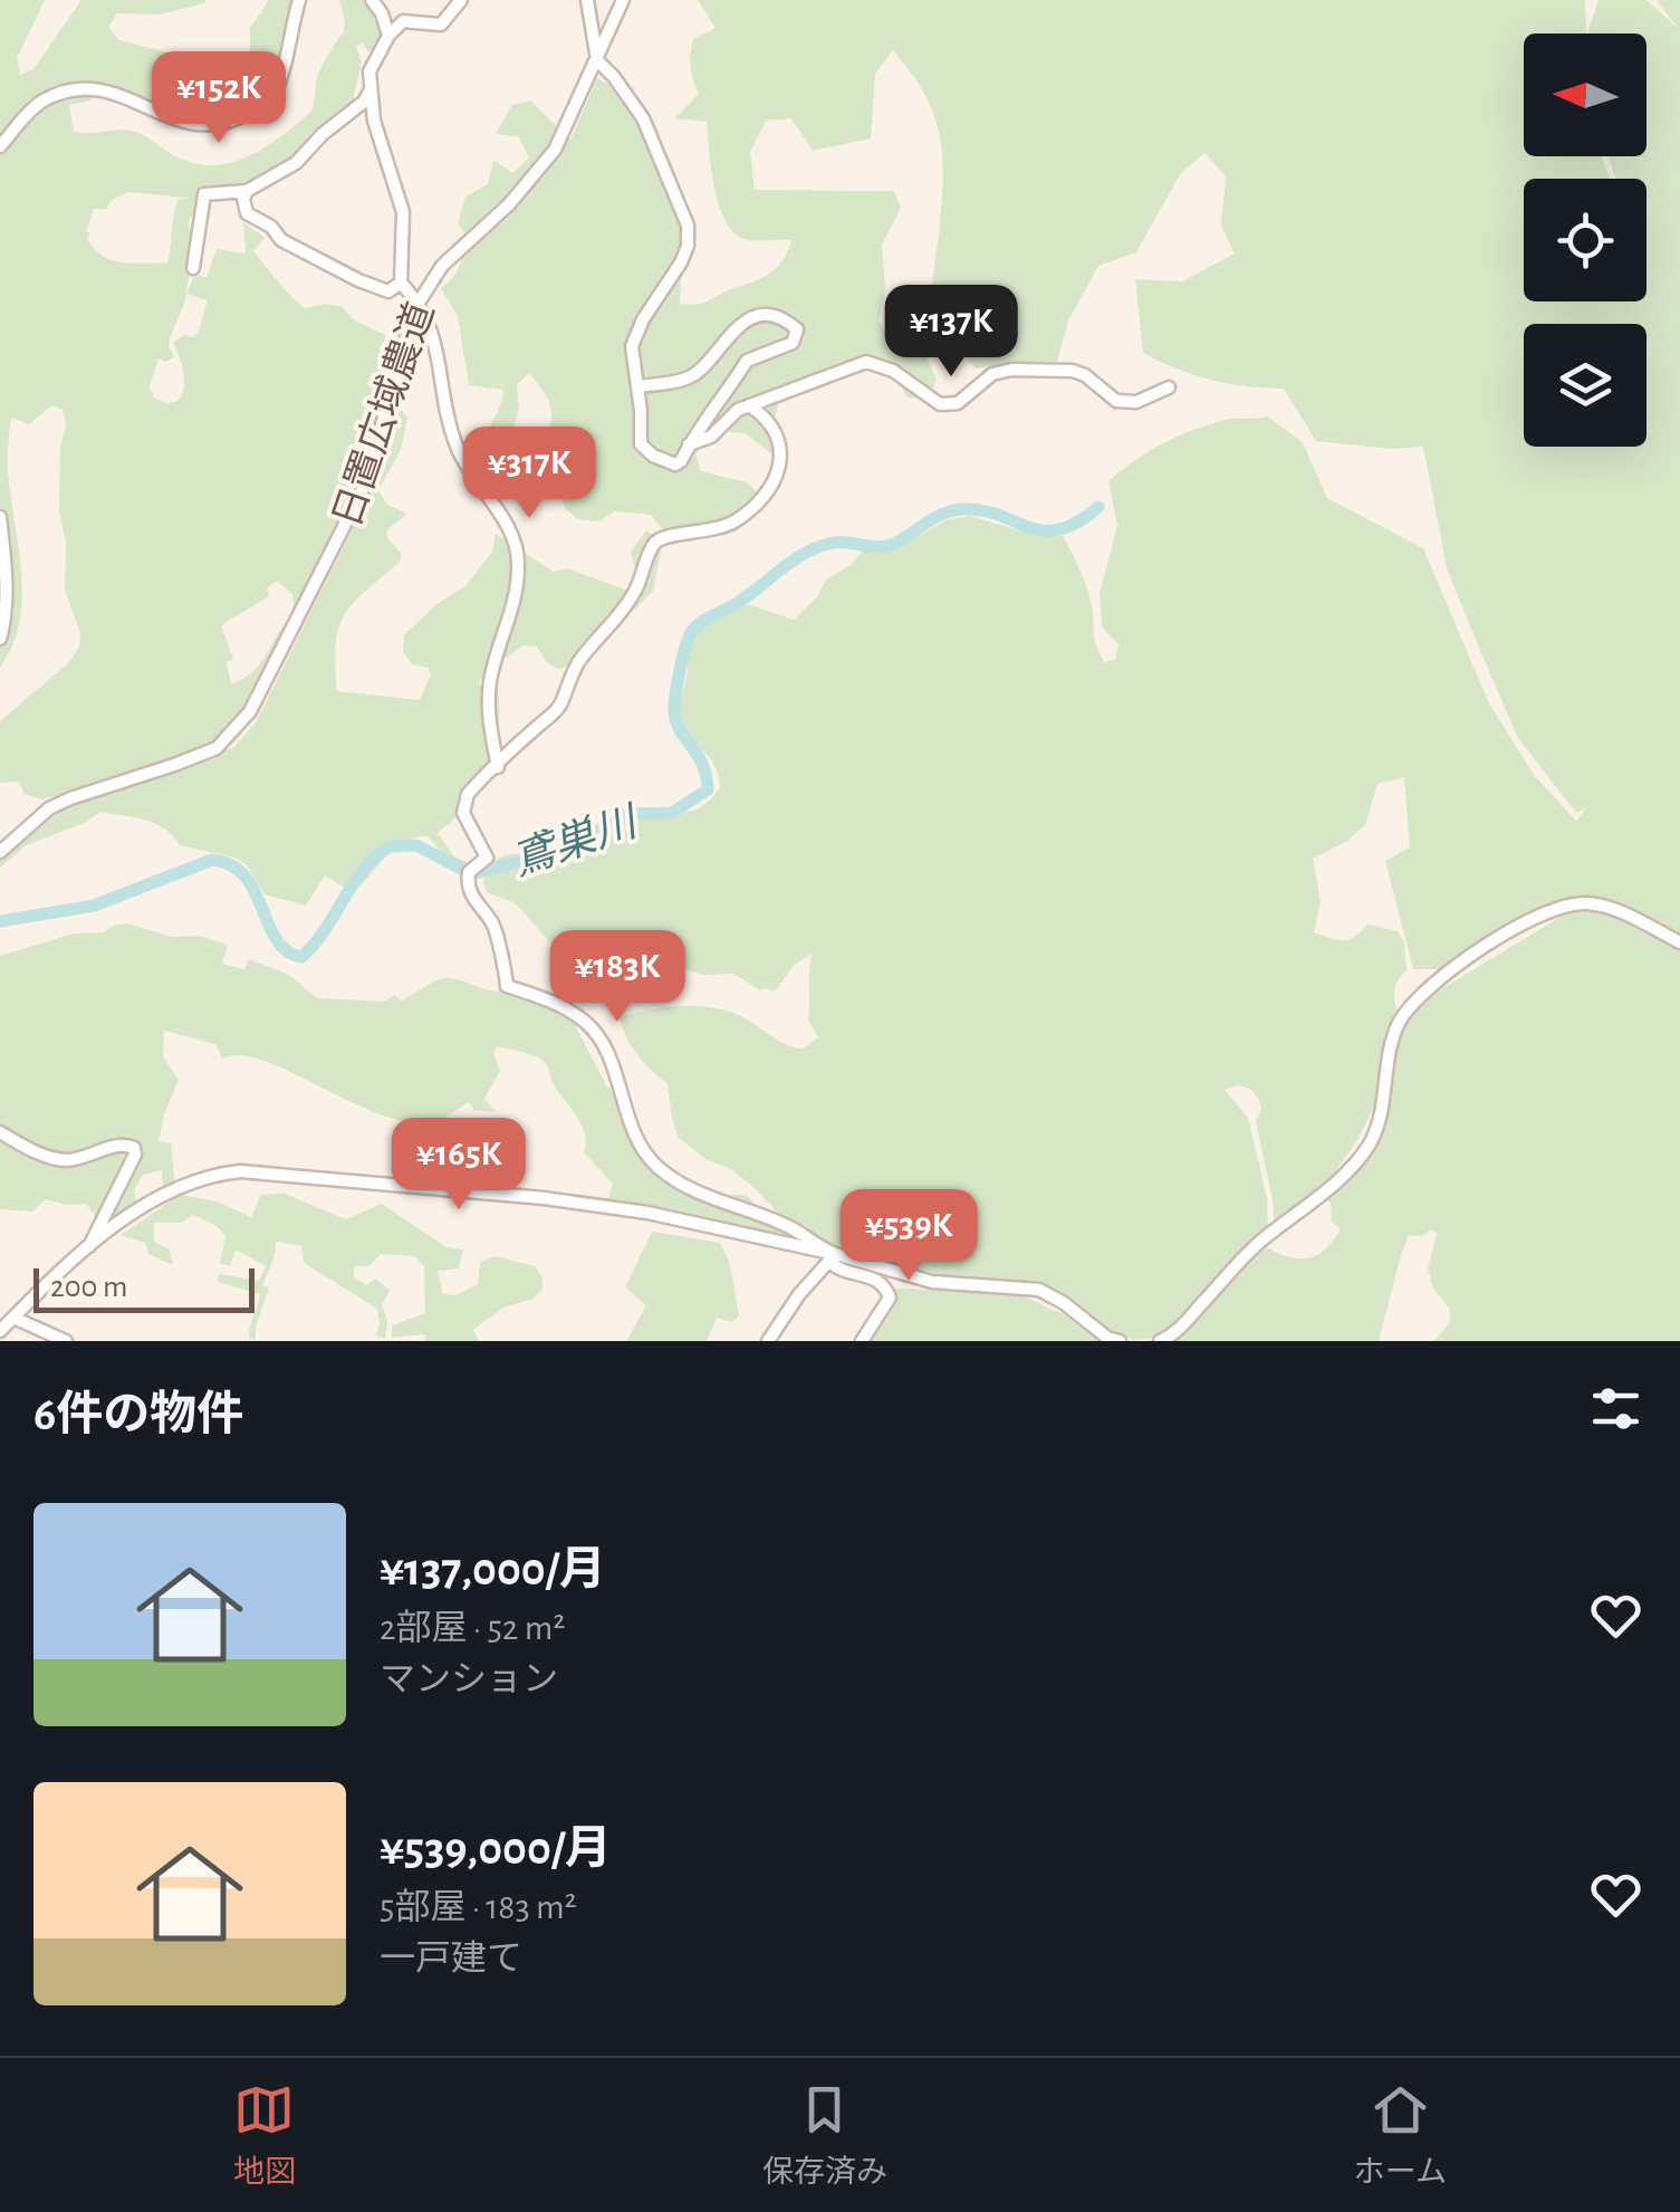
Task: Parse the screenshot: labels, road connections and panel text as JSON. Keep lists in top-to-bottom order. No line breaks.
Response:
{"streets":{"street":["日置広域農道"]},"water":["鳶巣川"],"scale_bar":"200 m","north":"left","page":{"price":["¥152K","¥137K","¥317K","¥183K","¥165K","¥539K"],"scale":"200 m","heading":"6件の物件","list":[{"name":"¥137,000/月","note":"2部屋 · 52 m² · マンション"},{"name":"¥539,000/月","note":"5部屋 · 183 m² · 一戸建て"}],"tabs":["地図","保存済み","ホーム"]}}
